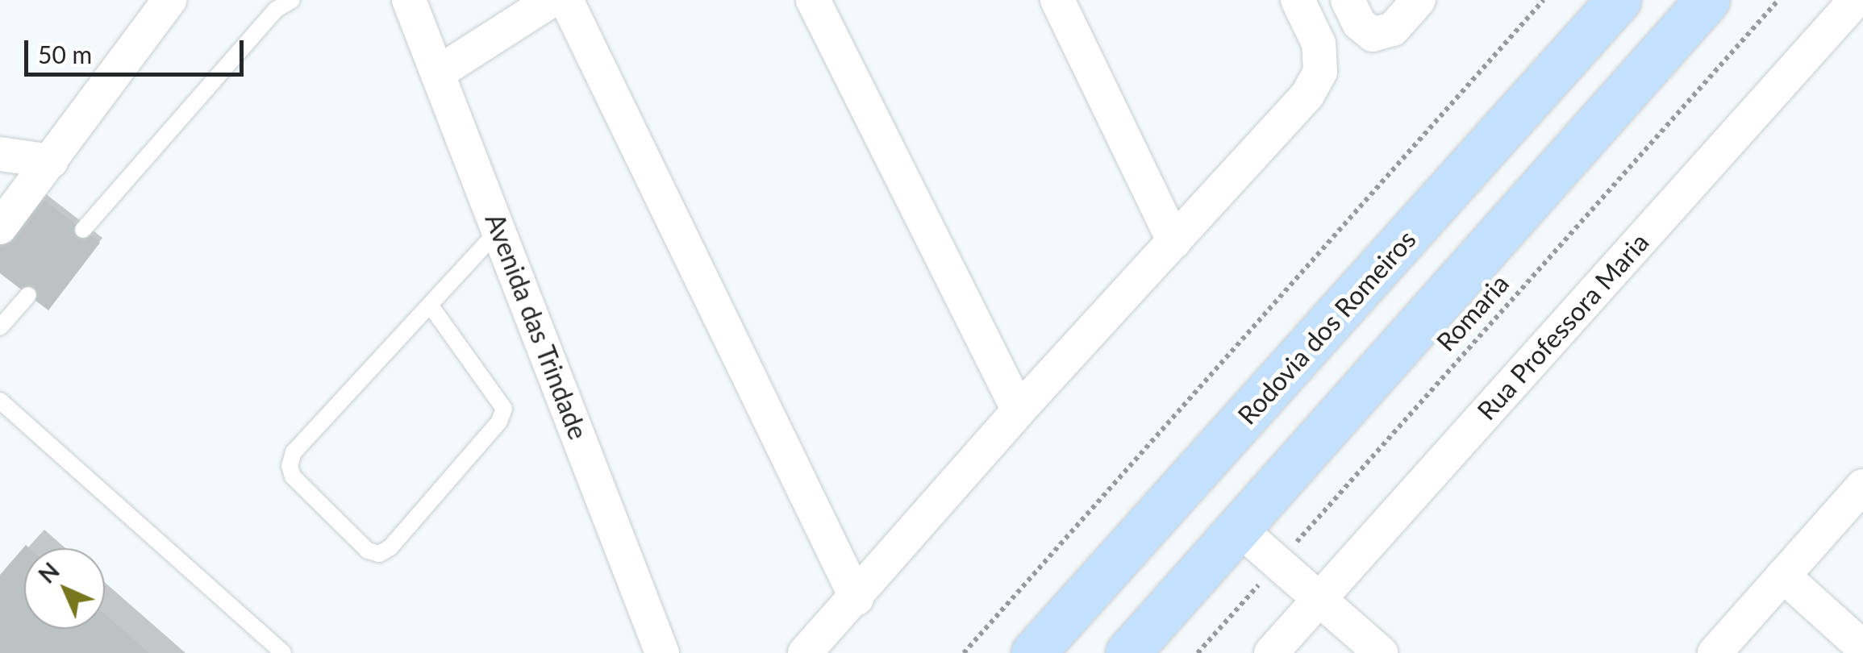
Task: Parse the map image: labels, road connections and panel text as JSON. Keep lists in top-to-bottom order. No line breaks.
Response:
{"streets":{"main road":["Rodovia dos Romeiros"],"street":["Avenida das Trindade","Rua Professora Maria"],"path":["Romaria"]},"scale_bar":"50 m","north":"top left"}
